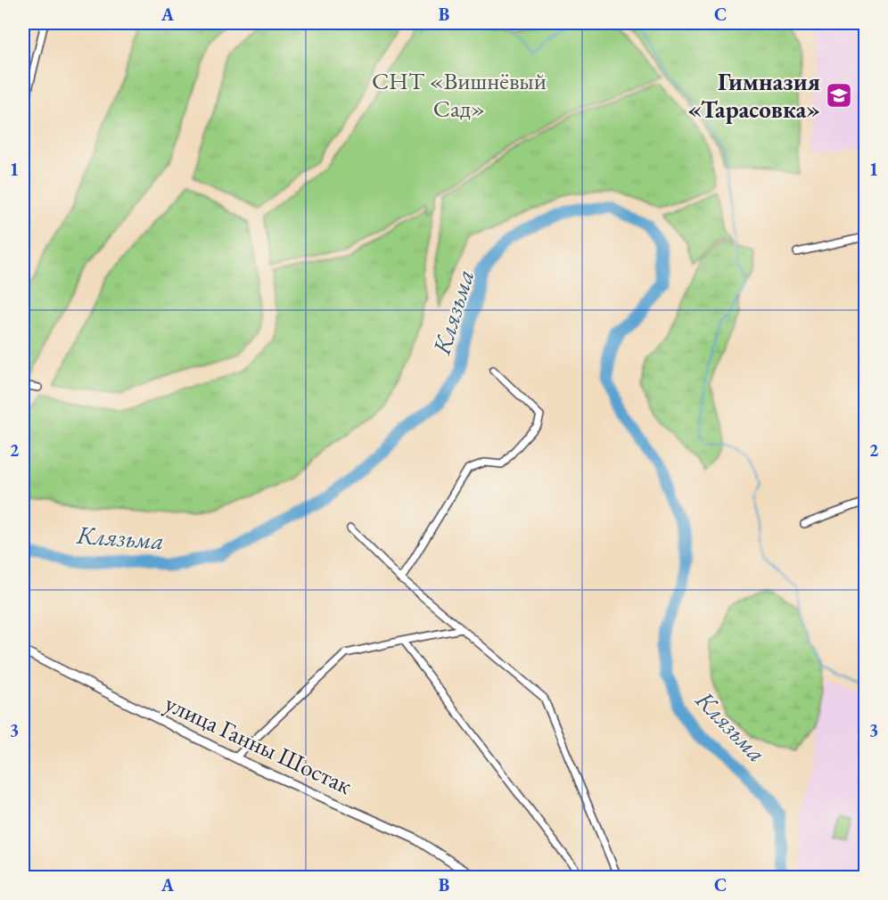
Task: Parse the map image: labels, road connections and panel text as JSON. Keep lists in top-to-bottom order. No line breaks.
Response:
{"streets":{"main road":["улица Ганны Шостак"]},"water":["Клязьма"],"parks":["СНТ «Вишнёвый Сад»"],"places":{"school or university":["Гимназия «Тарасовка»"]},"grid":{"columns":["A","B","C"],"rows":["1","2","3"]}}
